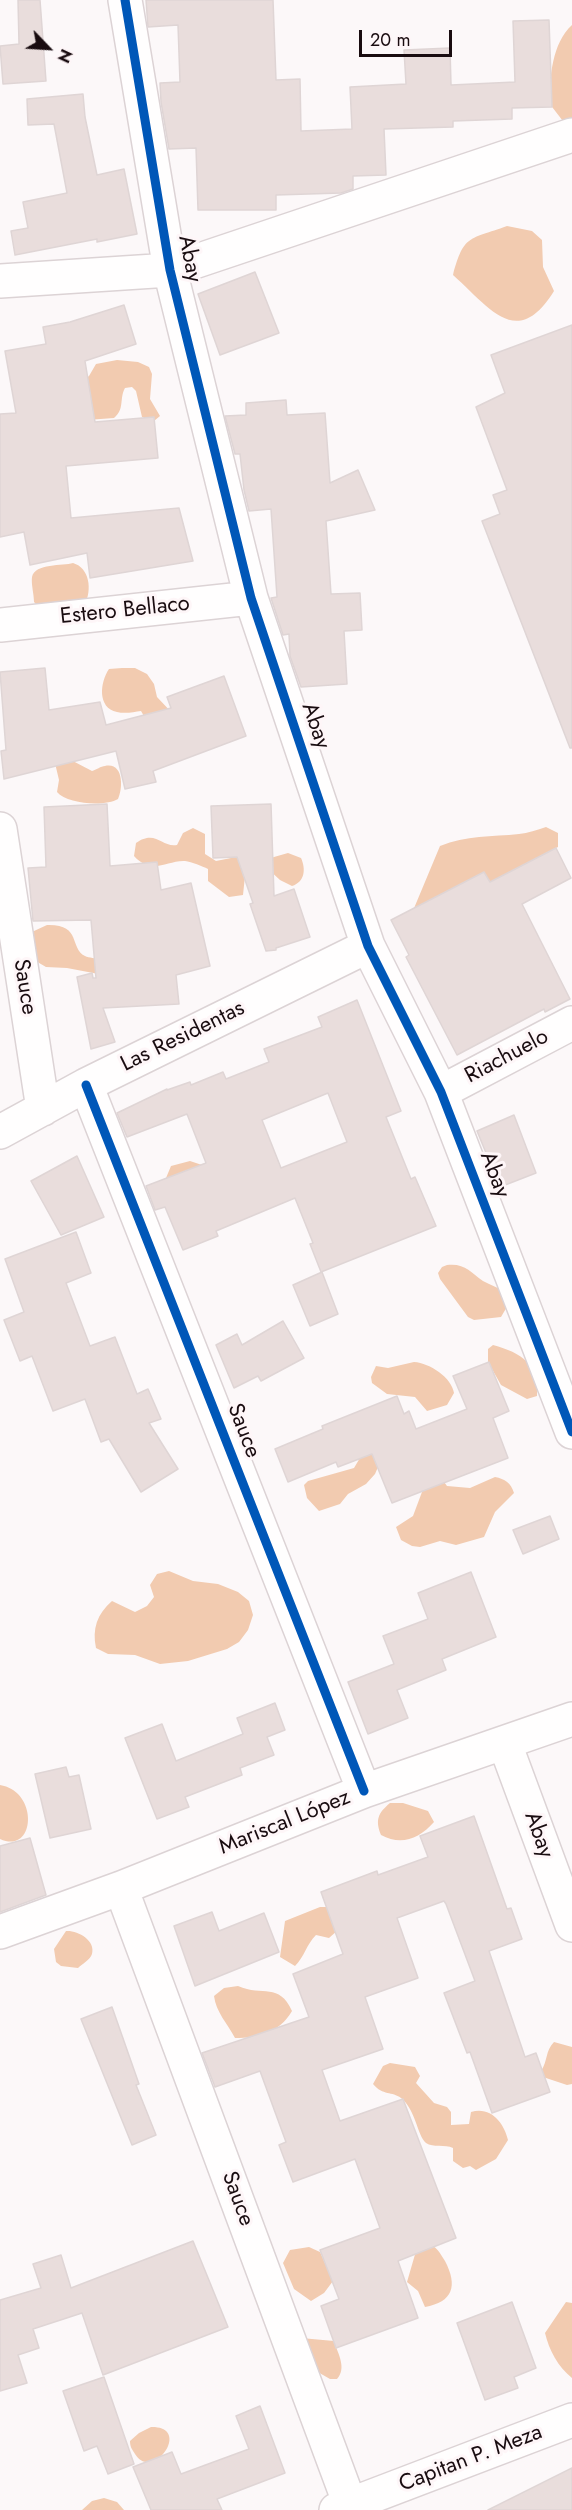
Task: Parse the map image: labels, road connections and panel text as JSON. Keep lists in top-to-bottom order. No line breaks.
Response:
{"streets":{"street":["Abay","Estero Bellaco","Sauce","Las Residentas","Riachuelo","Mariscal López","Capitan P. Meza"]},"crossings":[["Abay","Estero Bellaco"],["Abay","Las Residentas"],["Abay","Riachuelo"],["Abay","Mariscal López"],["Sauce","Las Residentas"],["Sauce","Mariscal López"],["Sauce","Capitan P. Meza"]],"scale_bar":"20 m","north":"bottom right"}
